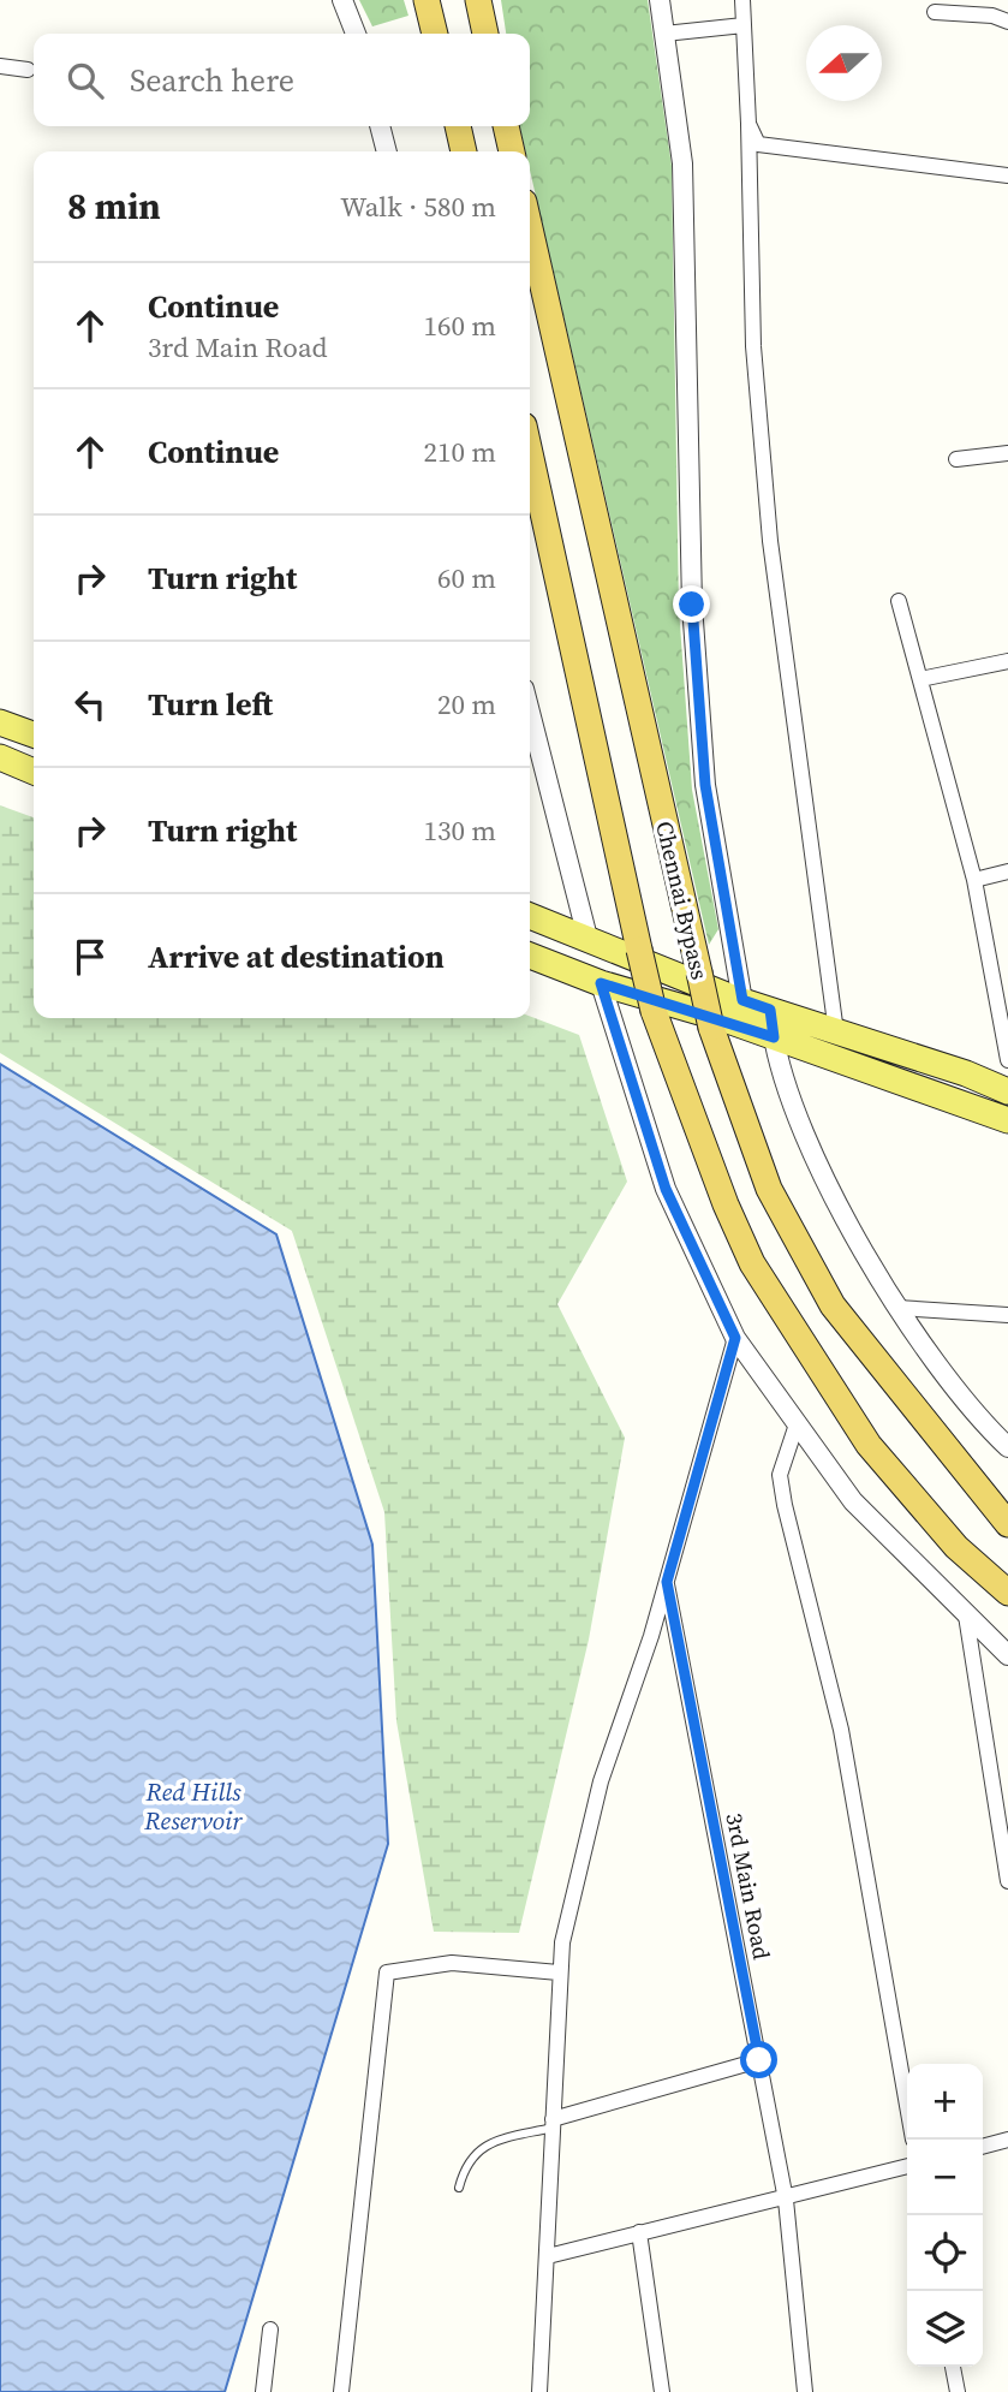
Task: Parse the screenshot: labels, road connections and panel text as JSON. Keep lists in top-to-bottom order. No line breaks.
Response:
{"streets":{"highway":["Chennai Bypass"],"street":["3rd Main Road"]},"water":["Red Hills Reservoir"],"north":"left","page":{"search":"Search here","heading":["8 min","Walk · 580 m"],"list":[["Continue","3rd Main Road","160 m"],["Continue","210 m"],["Turn right","60 m"],["Turn left","20 m"],["Turn right","130 m"],"Arrive at destination"],"map_buttons":["+","−"]}}
